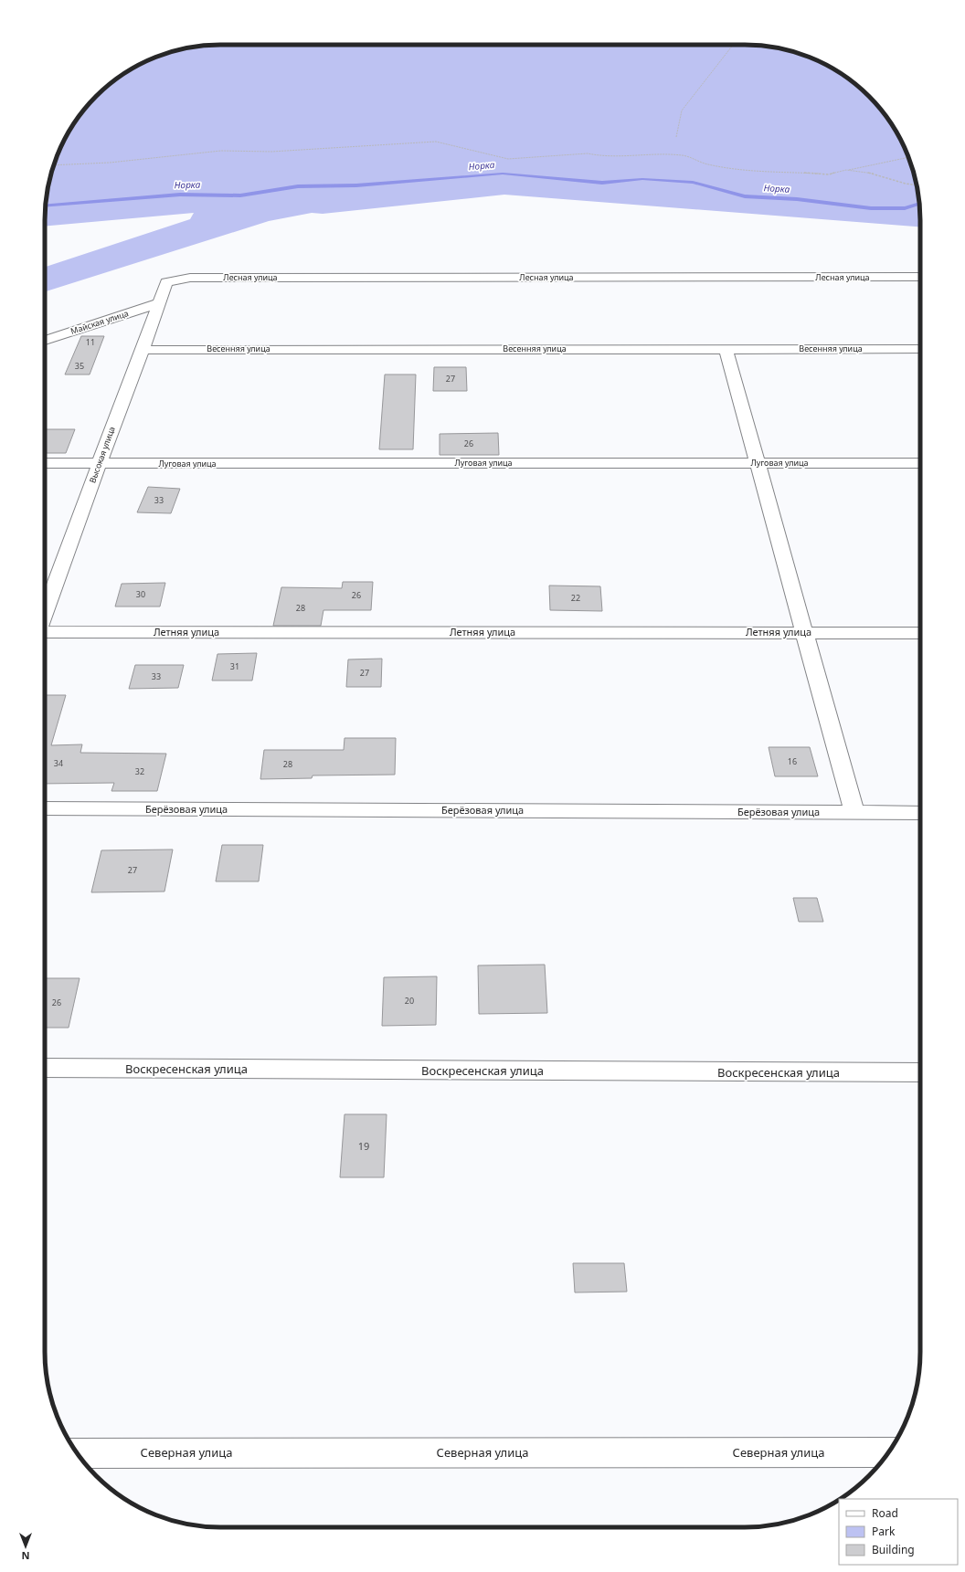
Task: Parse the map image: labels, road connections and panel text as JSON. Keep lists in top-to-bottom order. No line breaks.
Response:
{"streets":{"street":["Лесная улица","Майская улица","Весенняя улица","Высокая улица","Луговая улица","Летняя улица","Берёзовая улица","Воскресенская улица","Северная улица"]},"crossings":[["Лесная улица","Высокая улица"],["Майская улица","Высокая улица"],["Весенняя улица","Высокая улица"],["Высокая улица","Луговая улица"]],"water":["Норка"],"house_numbers":["11","35","27","26","33","30","26","22","28","31","27","33","16","34","28","32","27","20","26","19"],"legend":["Road","Park","Building"],"north":"bottom"}
